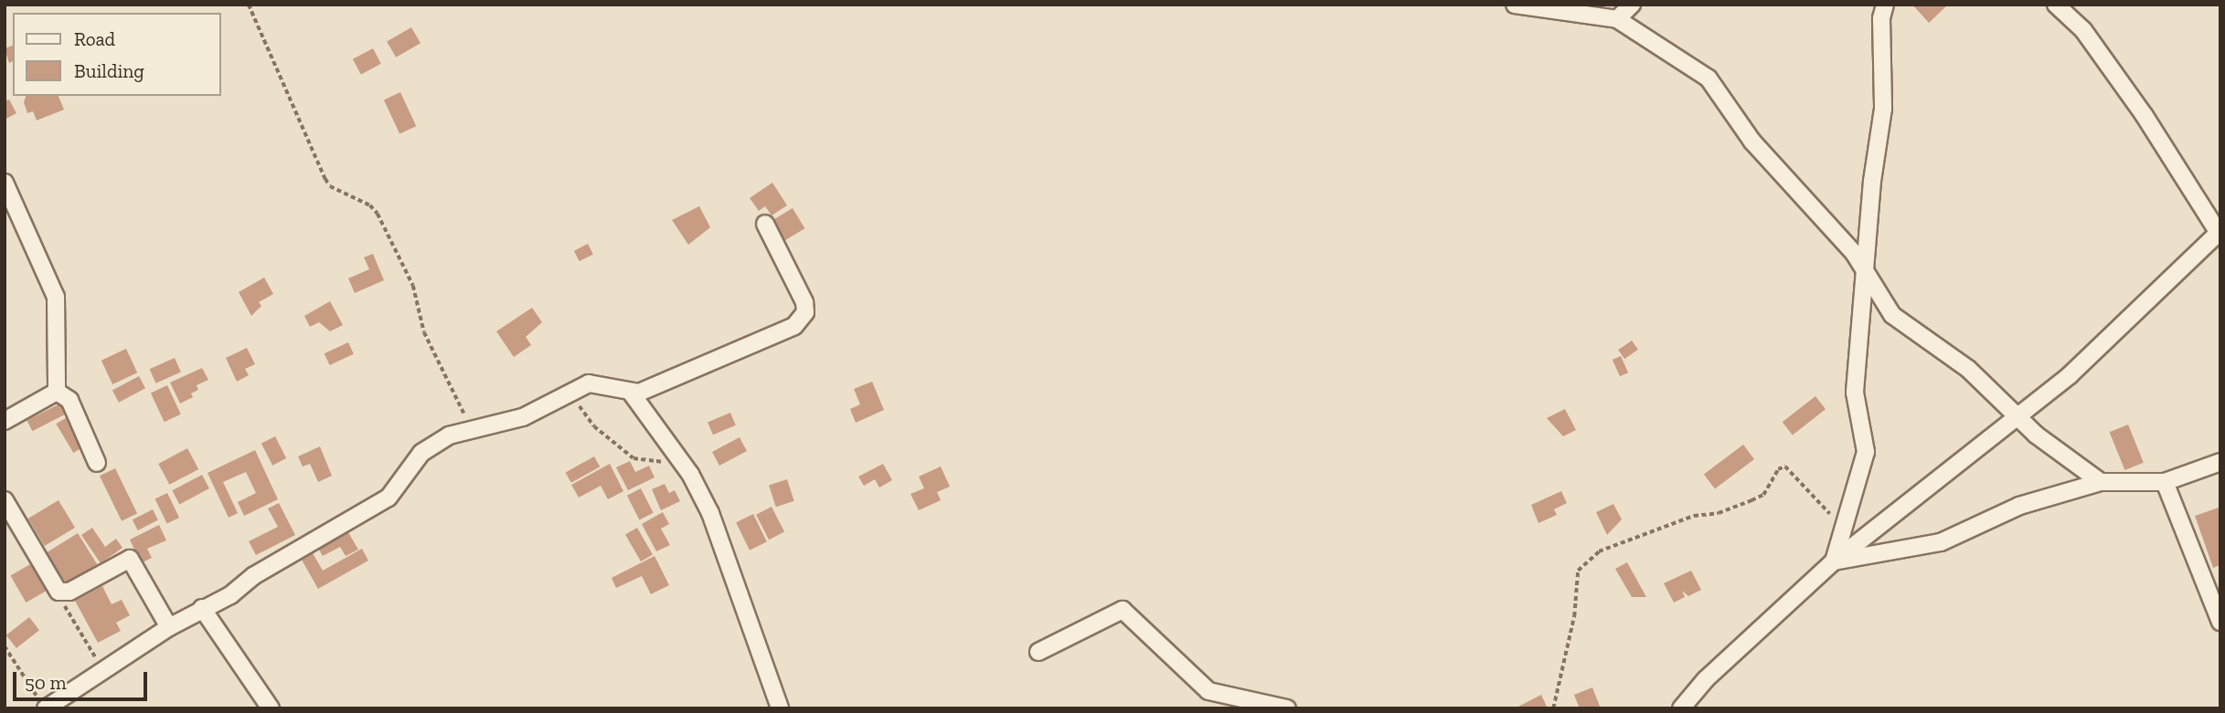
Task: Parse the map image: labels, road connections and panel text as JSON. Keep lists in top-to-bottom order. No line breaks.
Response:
{"legend":["Road","Building"],"scale_bar":"50 m"}
